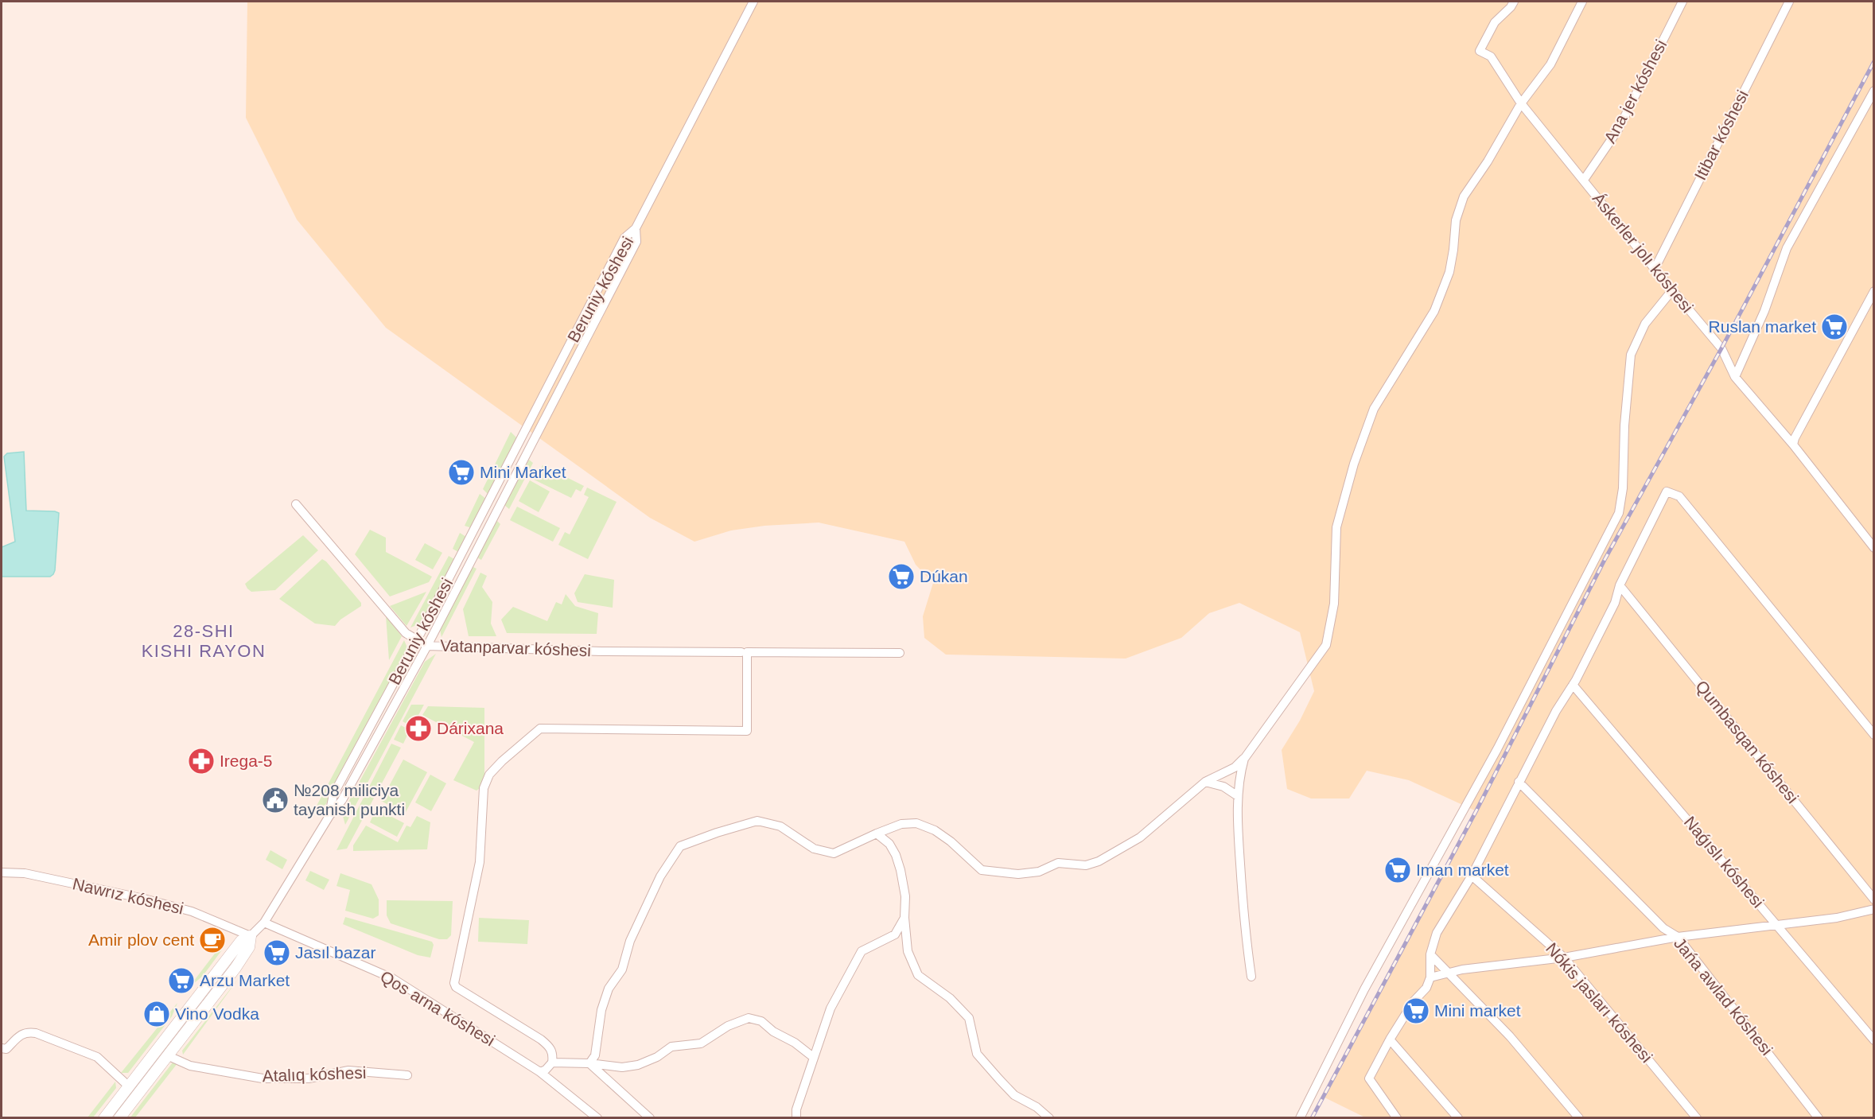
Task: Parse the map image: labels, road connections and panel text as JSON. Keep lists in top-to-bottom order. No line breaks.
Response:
{"streets":{"street":["Ana jer kóshesi","Itibar kóshesi","Áskerler jolı kóshesi","Beruniy kóshesi","Vatanparvar kóshesi","Qumbasqan kóshesi","Naǵıslı kóshesi","Nawrız kóshesi","Jańa awlad kóshesi","Nókis jasları kóshesi","Qos arna kóshesi","Atalıq kóshesi"]},"crossings":[["Ana jer kóshesi","Áskerler jolı kóshesi"],["Itibar kóshesi","Áskerler jolı kóshesi"],["Beruniy kóshesi","Vatanparvar kóshesi"]],"districts":["28-SHI KISHI RAYON"],"places":{"supermarket":["Ruslan market","Mini Market","Dúkan","Iman market","Jasıl bazar","Arzu Market","Mini market"],"pharmacy":["Dárixana","Irega-5"],"public building":["№208 miliciya tayanish punkti"],"cafe":["Amir plov cent"],"shop":["Vino Vodka"]}}
